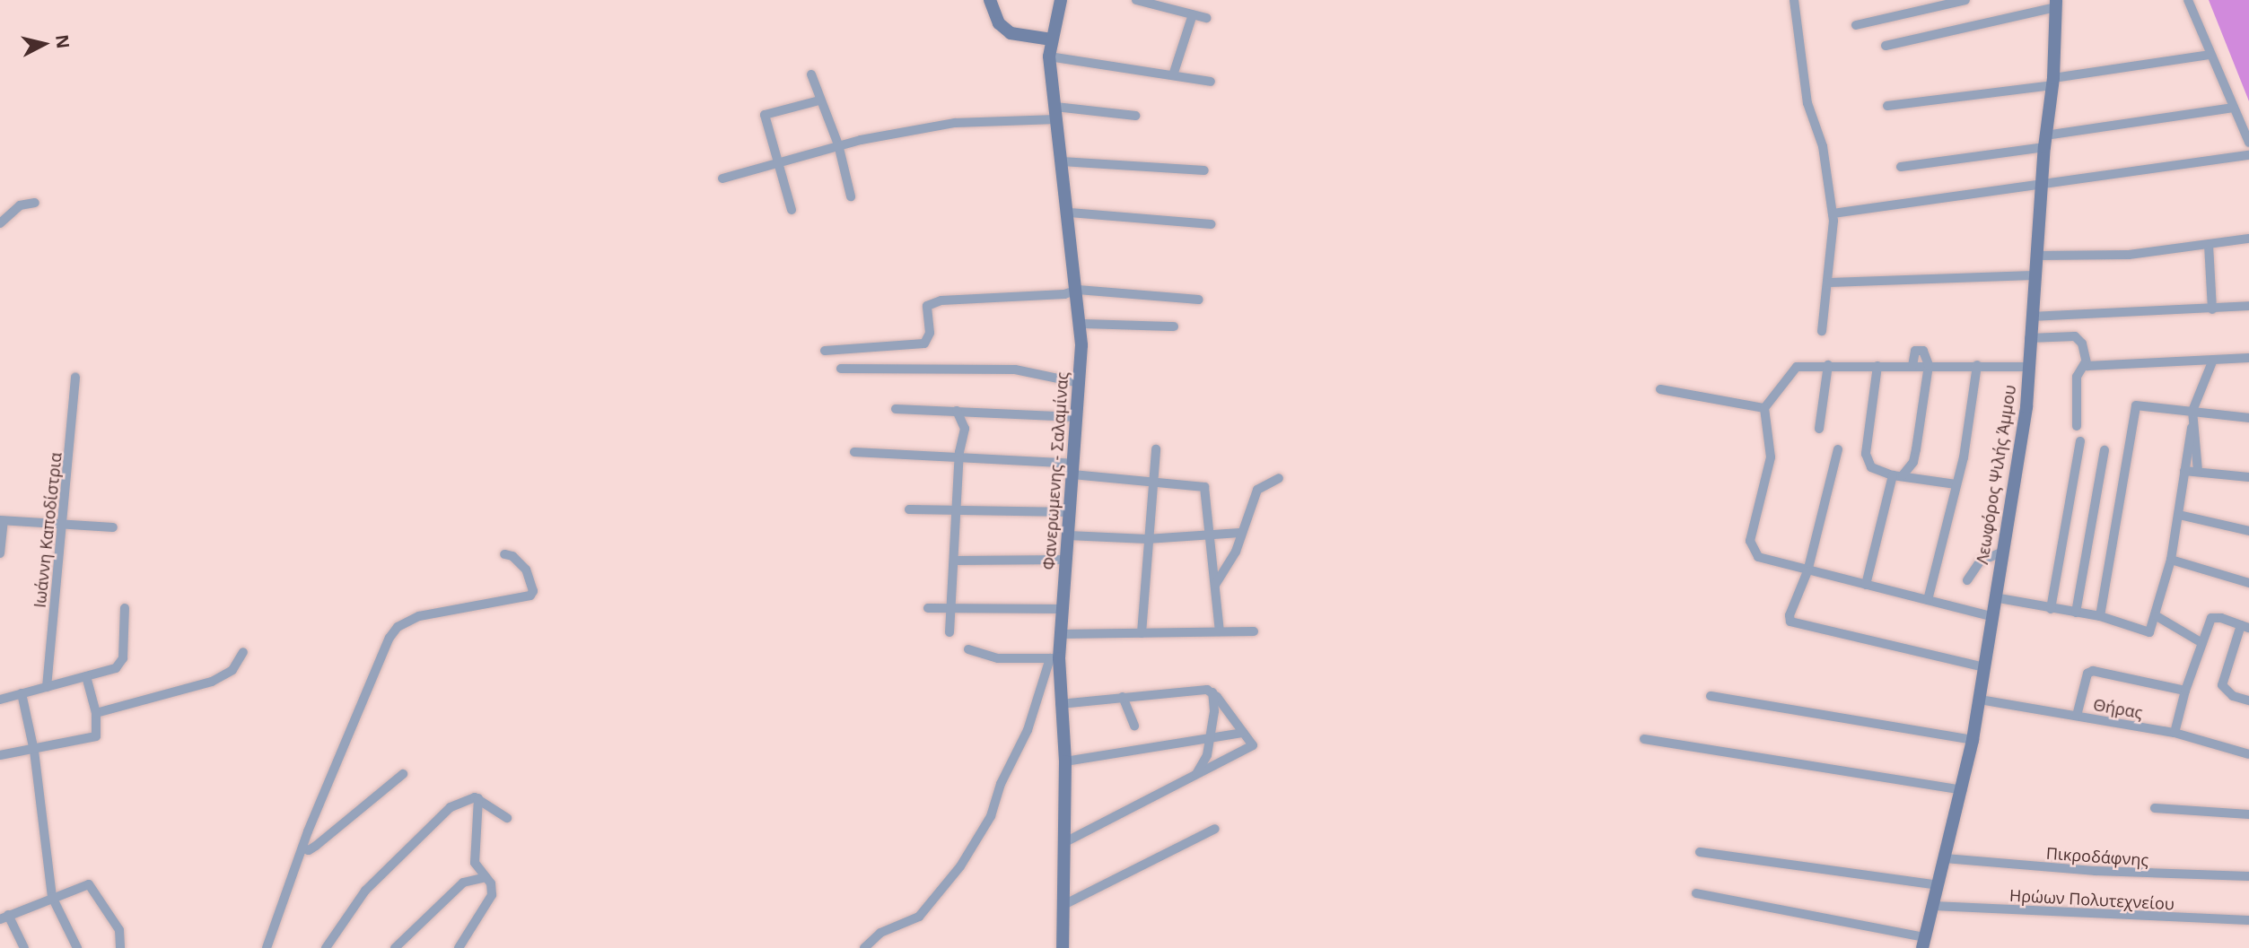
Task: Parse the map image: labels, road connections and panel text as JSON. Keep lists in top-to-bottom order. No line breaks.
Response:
{"streets":{"street":["Φανερωμενης - Σαλαμίνας","Λεωφόρος Ψιλής Άμμου","Ιωάννη Καποδίστρια","Θήρας","Πικροδάφνης","Ηρώων Πολυτεχνείου"]},"crossings":[["Λεωφόρος Ψιλής Άμμου","Θήρας"],["Λεωφόρος Ψιλής Άμμου","Πικροδάφνης"],["Λεωφόρος Ψιλής Άμμου","Ηρώων Πολυτεχνείου"]],"north":"right"}
